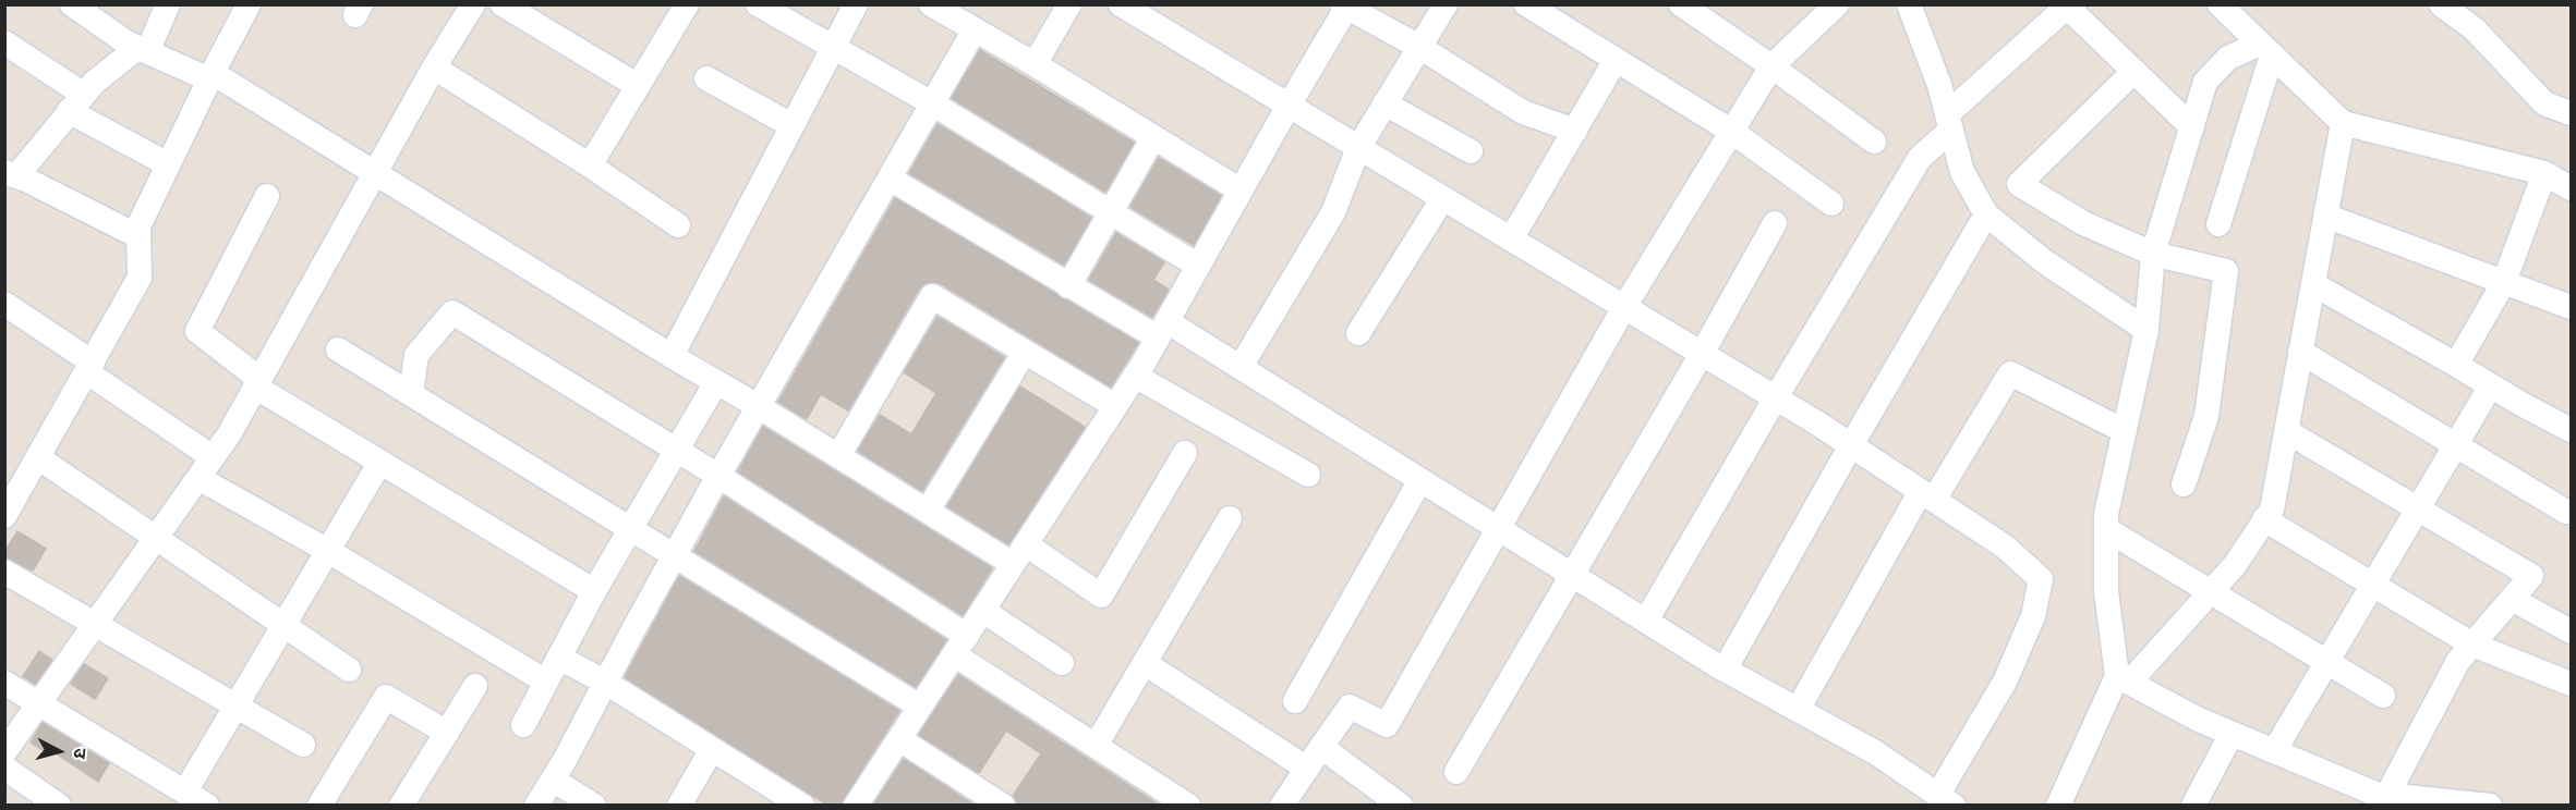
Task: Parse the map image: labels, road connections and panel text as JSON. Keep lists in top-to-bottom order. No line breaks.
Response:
{"north":"right"}
